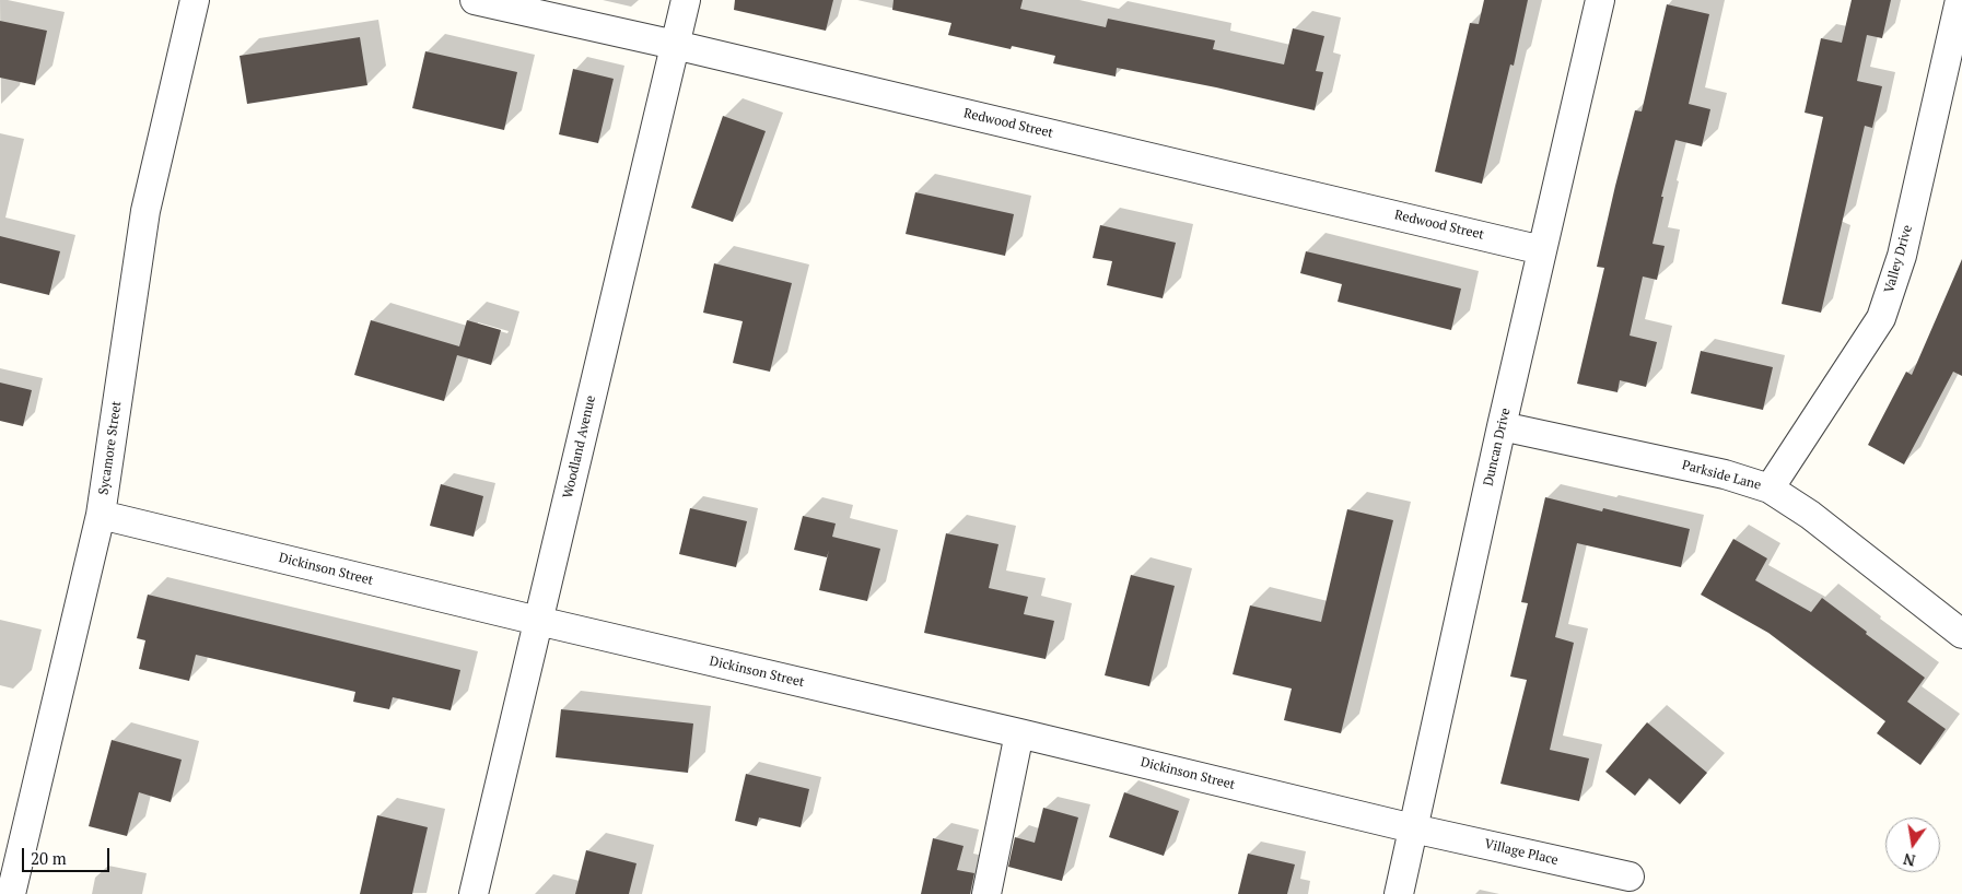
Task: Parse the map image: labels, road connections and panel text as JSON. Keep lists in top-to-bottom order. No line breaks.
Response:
{"streets":{"street":["Redwood Street","Valley Drive","Woodland Avenue","Duncan Drive","Sycamore Street","Parkside Lane","Dickinson Street","Village Place"]},"crossings":[["Redwood Street","Woodland Avenue"],["Redwood Street","Duncan Drive"],["Valley Drive","Parkside Lane"],["Woodland Avenue","Dickinson Street"],["Duncan Drive","Parkside Lane"],["Duncan Drive","Dickinson Street"],["Duncan Drive","Village Place"],["Sycamore Street","Dickinson Street"],["Dickinson Street","Village Place"]],"scale_bar":"20 m","north":"bottom"}
